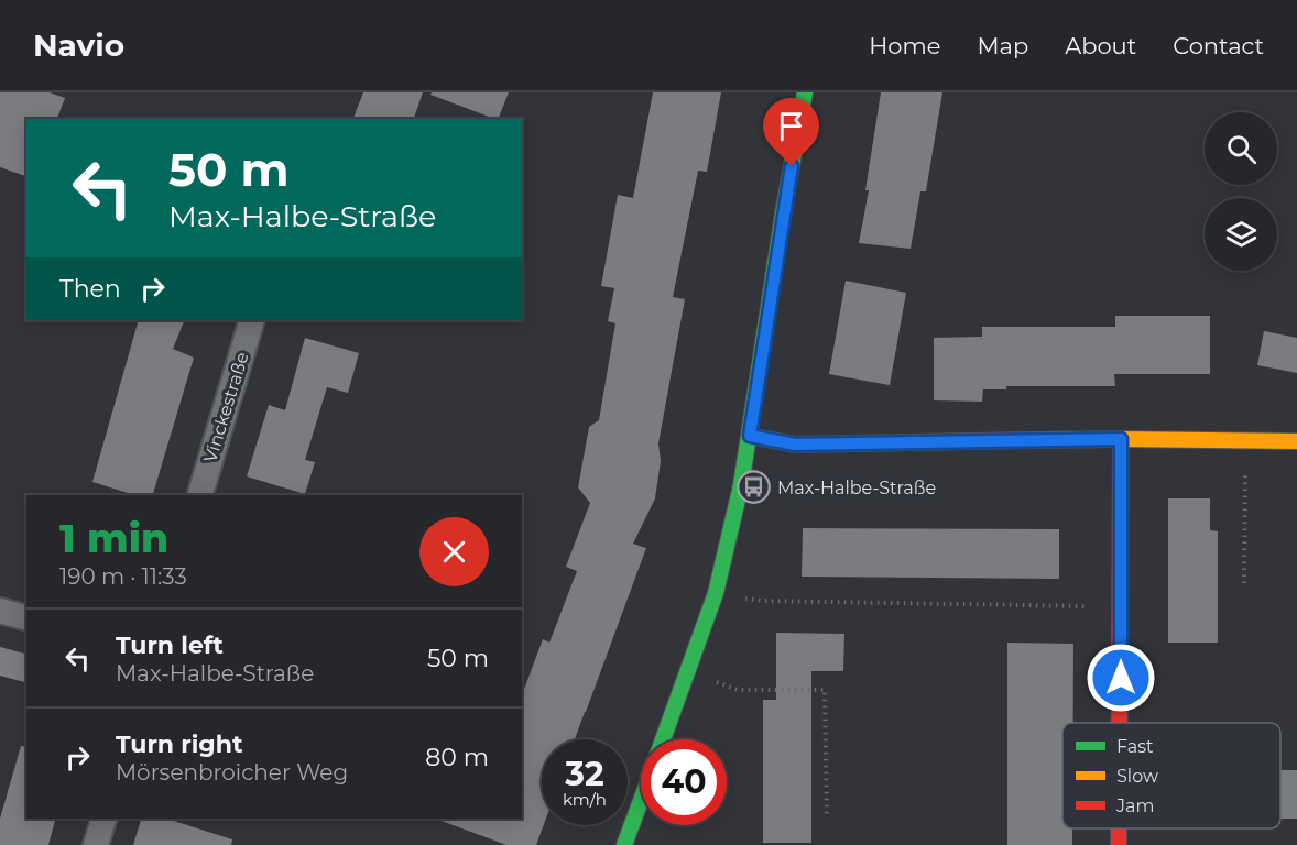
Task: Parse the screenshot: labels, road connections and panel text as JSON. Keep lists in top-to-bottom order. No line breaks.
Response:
{"streets":{"street":["Vinckestraße"]},"places":{"bus stop":["Max-Halbe-Straße"]},"legend":["Fast","Slow","Jam"],"page":{"header":"Navio","nav":["Home","Map","About","Contact"],"turn":["50 m","Max-Halbe-Straße"],"then":"Then","heading":["1 min","190 m · 11:33"],"list":[{"name":"Turn left","note":"Max-Halbe-Straße","value":"50 m"},{"name":"Turn right","note":"Mörsenbroicher Weg","value":"80 m"}],"speed":"32 km/h","limit":"40"}}
